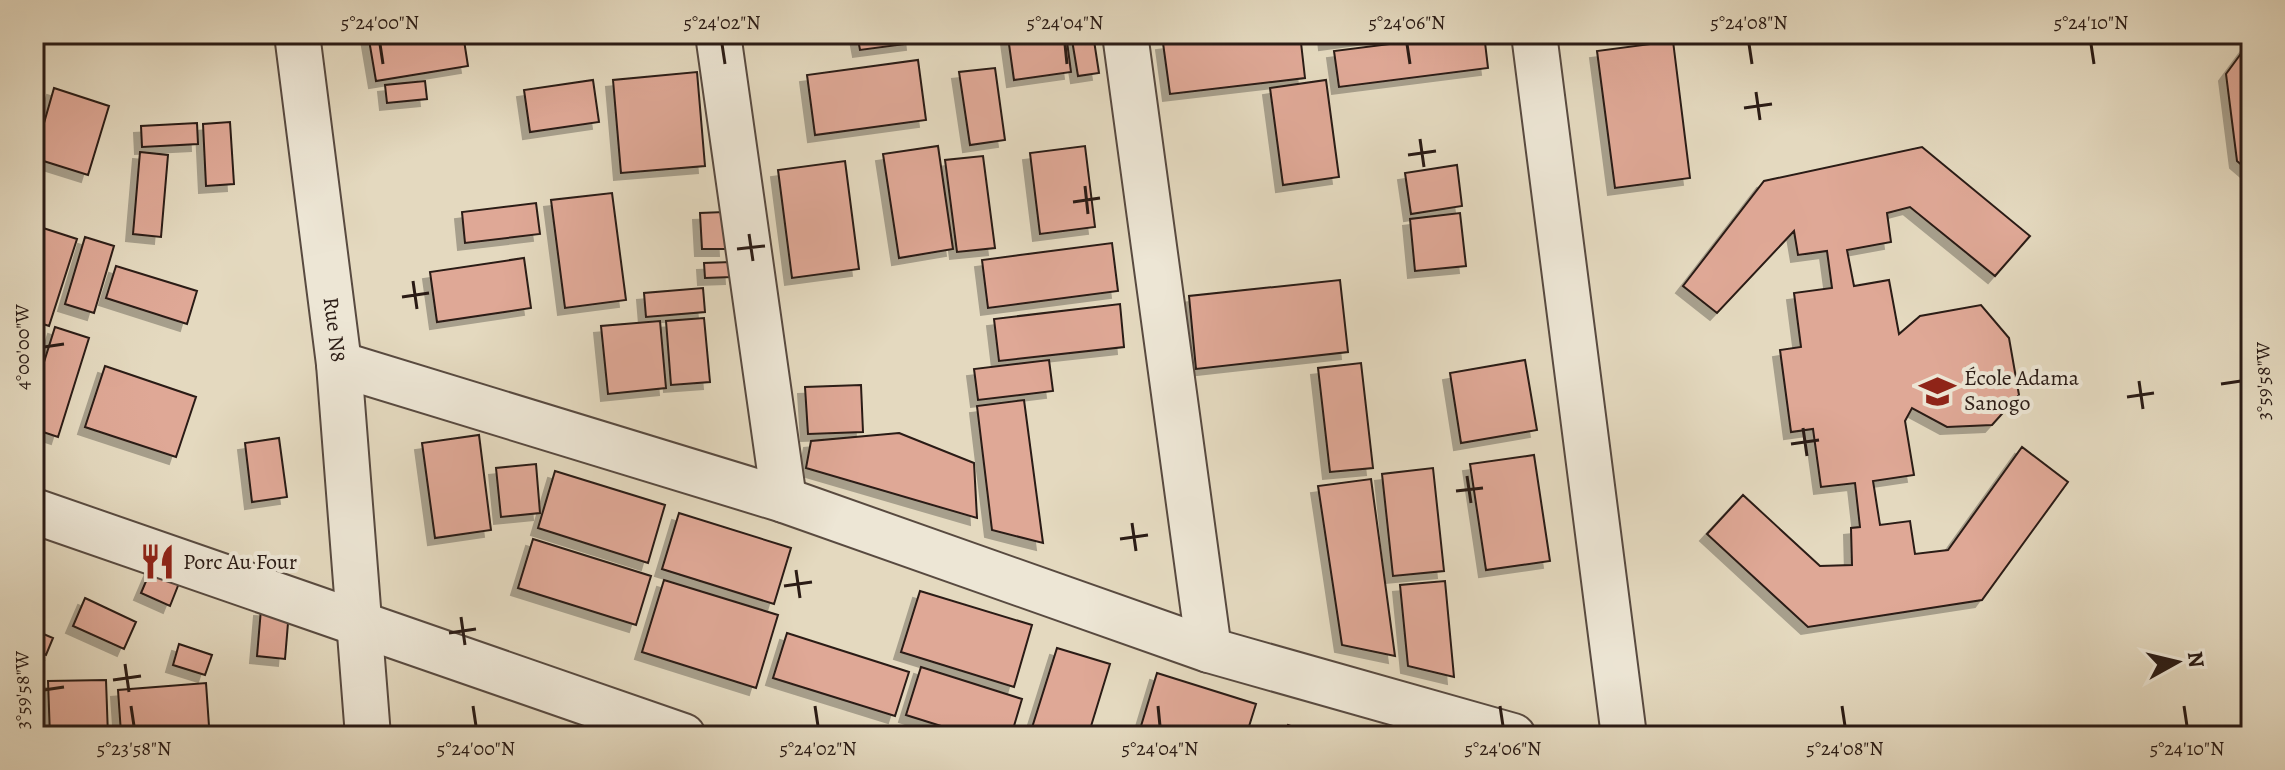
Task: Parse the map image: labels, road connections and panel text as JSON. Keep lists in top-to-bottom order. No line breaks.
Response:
{"streets":{"street":["Rue N8"]},"places":{"school or university":["École Adama Sanogo"],"restaurant":["Porc Au Four"]},"north":"right","coordinates":["5°24'00\"N","5°24'02\"N","5°24'04\"N","5°24'06\"N","5°24'08\"N","5°24'10\"N","4°00'00\"W","3°59'58\"W","5°23'58\"N"]}
